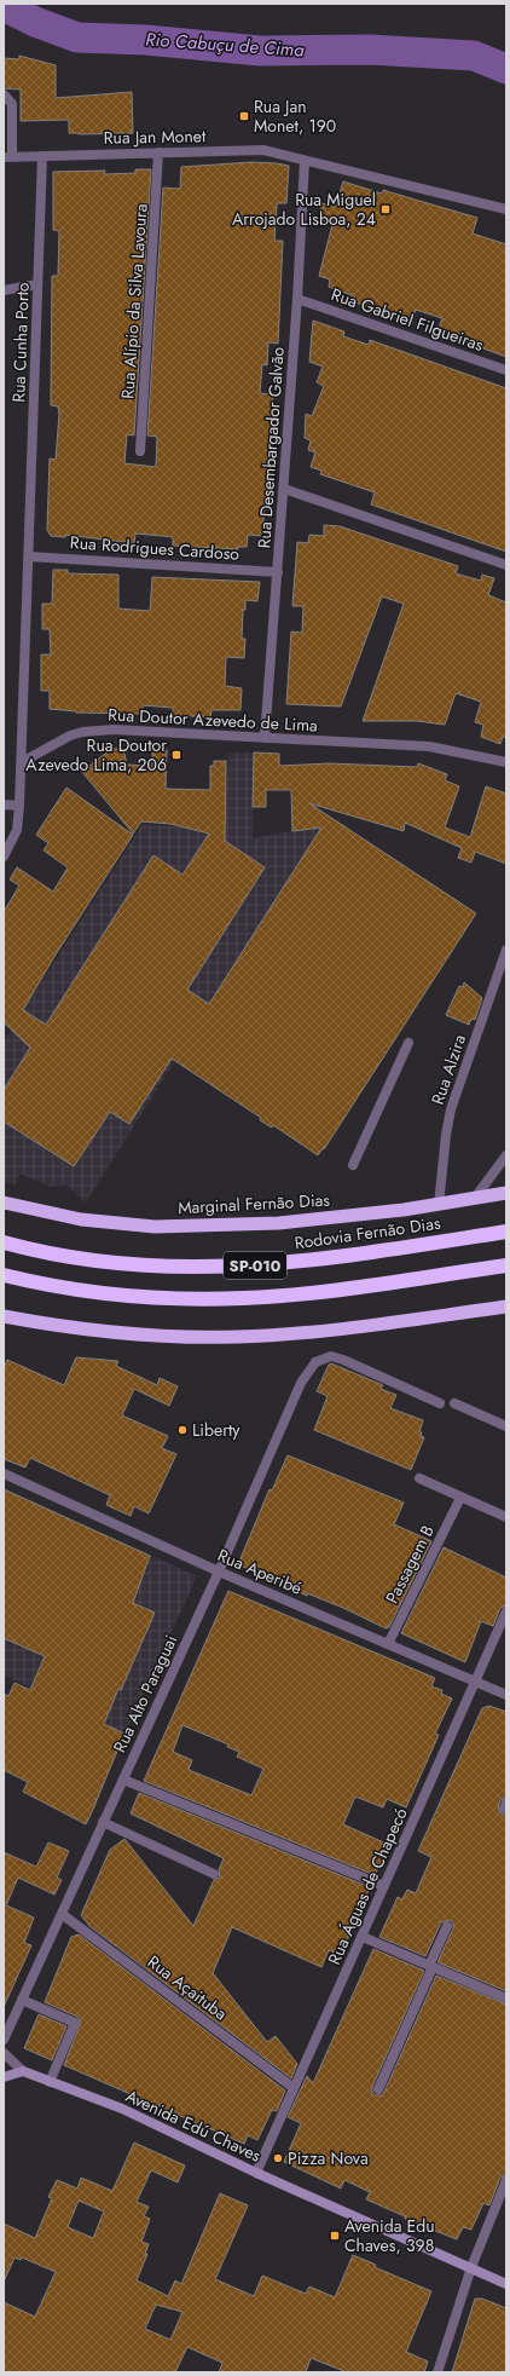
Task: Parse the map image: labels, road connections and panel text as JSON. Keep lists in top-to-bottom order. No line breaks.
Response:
{"streets":{"highway":["Marginal Fernão Dias","Rodovia Fernão Dias","SP-010"],"main road":["Avenida Edú Chaves"],"street":["Rua Jan Monet","Rua Alípio da Silva Lavoura","Rua Gabriel Filgueiras","Rua Cunha Porto","Rua Desembargador Galvão","Rua Rodrigues Cardoso","Rua Doutor Azevedo de Lima","Rua Alzira","Passagem B","Rua Aperibé","Rua Alto Paraguai","Rua Águas de Chapecó","Rua Açaituba"]},"crossings":[["Rua Jan Monet","Rua Alípio da Silva Lavoura"],["Rua Jan Monet","Rua Cunha Porto"],["Rua Jan Monet","Rua Desembargador Galvão"],["Rua Gabriel Filgueiras","Rua Desembargador Galvão"],["Rua Cunha Porto","Rua Rodrigues Cardoso"],["Rua Cunha Porto","Rua Doutor Azevedo de Lima"],["Rua Desembargador Galvão","Rua Rodrigues Cardoso"],["Rua Desembargador Galvão","Rua Doutor Azevedo de Lima"],["Rua Alzira","Marginal Fernão Dias"],["Passagem B","Rua Aperibé"],["Rua Aperibé","Rua Alto Paraguai"],["Rua Aperibé","Rua Águas de Chapecó"],["Rua Alto Paraguai","Rua Açaituba"],["Rua Águas de Chapecó","Rua Açaituba"],["Rua Águas de Chapecó","Avenida Edú Chaves"]],"water":["Rio Cabuçu de Cima"],"places":{"transit":["Rua Jan Monet, 190","Rua Miguel Arrojado Lisboa, 24","Rua Doutor Azevedo Lima, 206","Avenida Edu Chaves, 398"],"other":["Liberty","Pizza Nova"]}}
